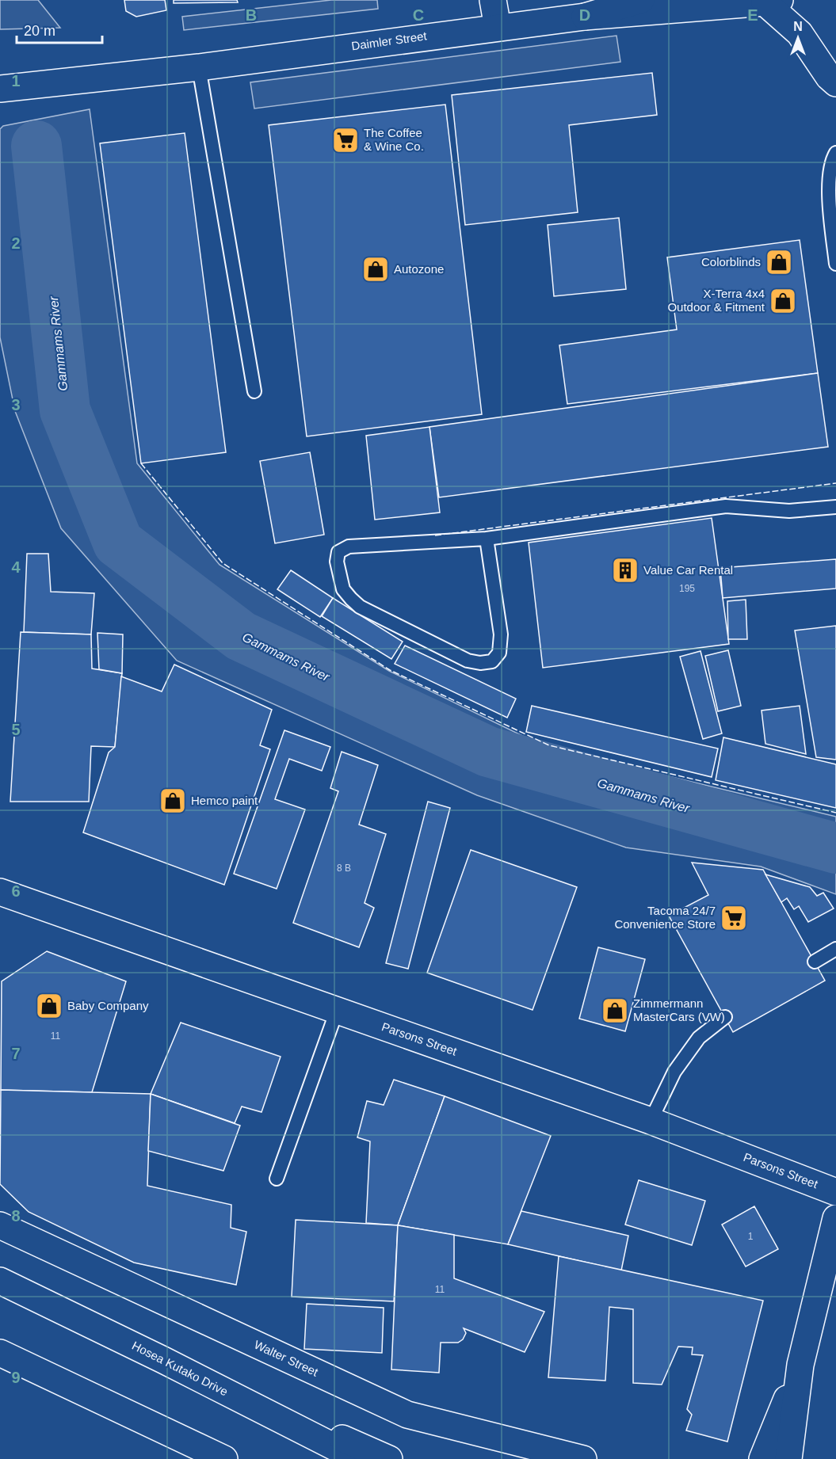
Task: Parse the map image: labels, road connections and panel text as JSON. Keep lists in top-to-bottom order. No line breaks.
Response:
{"streets":{"street":["Daimler Street","Parsons Street","Walter Street","Hosea Kutako Drive"]},"water":["Gammams River"],"places":{"supermarket":["The Coffee & Wine Co.","Tacoma 24/7 Convenience Store"],"shop":["Colorblinds","Autozone","X-Terra 4x4 Outdoor & Fitment","Hemco paint","Baby Company","Zimmermann MasterCars (VW)"],"building":["Value Car Rental"]},"house_numbers":["195","8 B","11","1","11"],"scale_bar":"20 m","north":"top","grid":{"columns":["B","C","D","E"],"rows":["1","2","3","4","5","6","7","8","9"]}}
